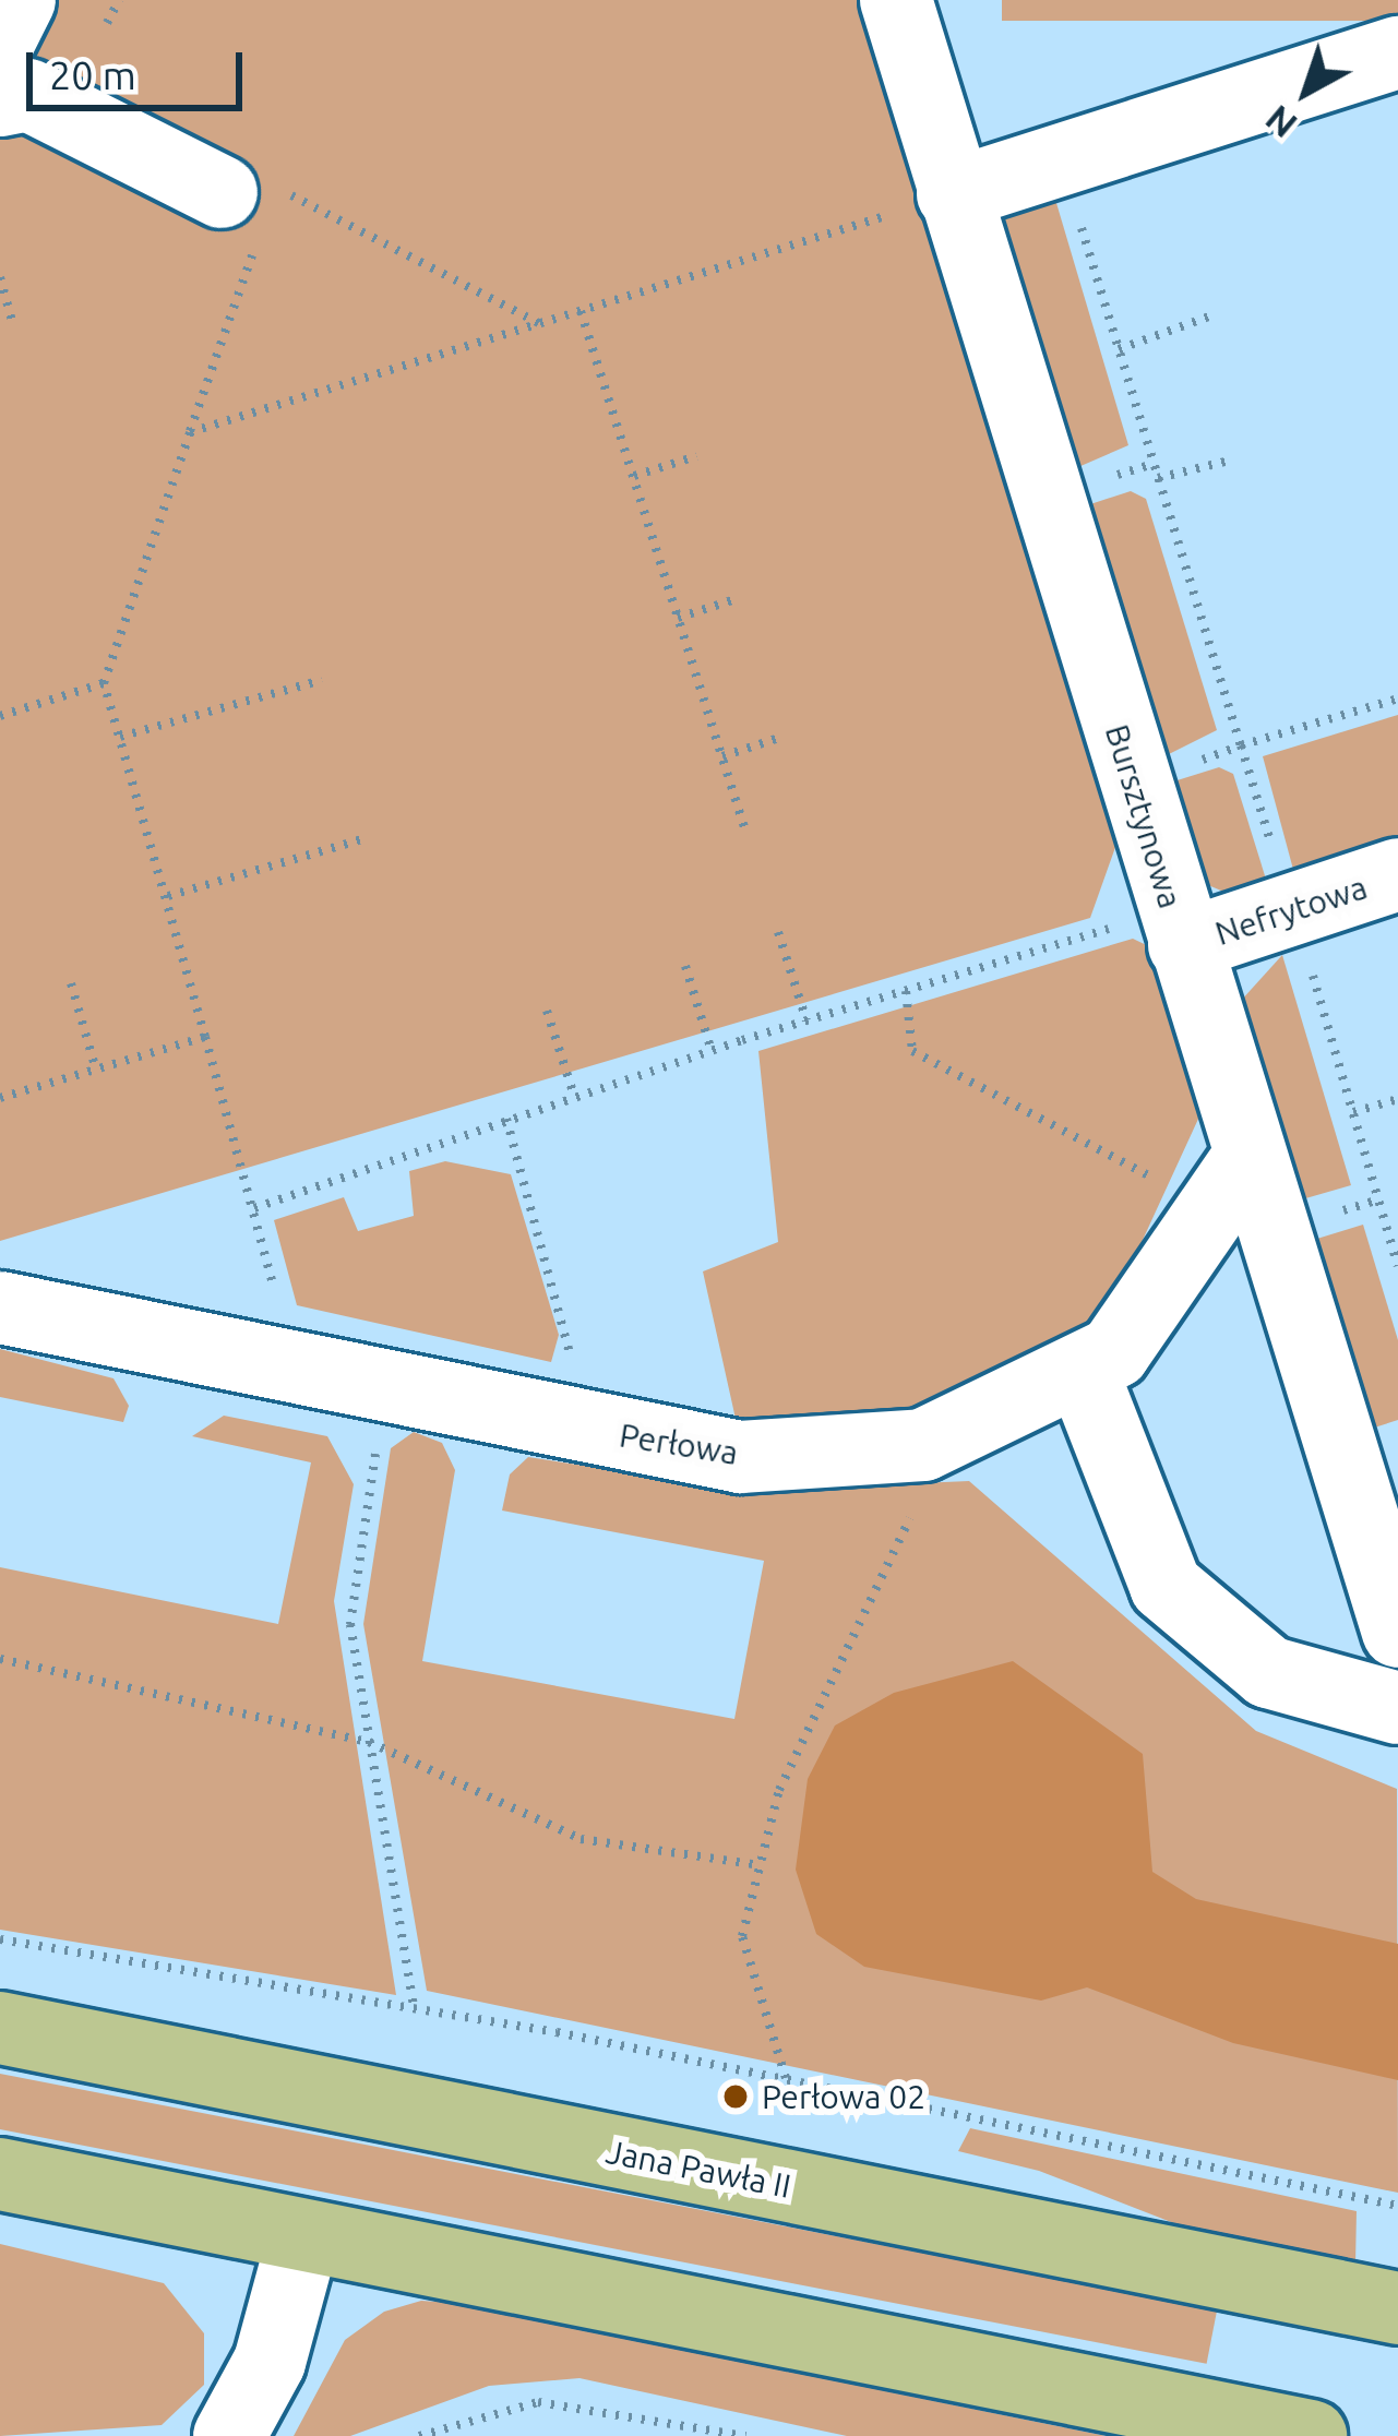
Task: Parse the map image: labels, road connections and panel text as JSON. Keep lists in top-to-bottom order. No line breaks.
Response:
{"streets":{"main road":["Jana Pawła II"],"street":["Bursztynowa","Nefrytowa","Perłowa"]},"crossings":[["Bursztynowa","Nefrytowa"],["Bursztynowa","Perłowa"]],"places":["Perłowa 02"],"scale_bar":"20 m","north":"bottom left"}
